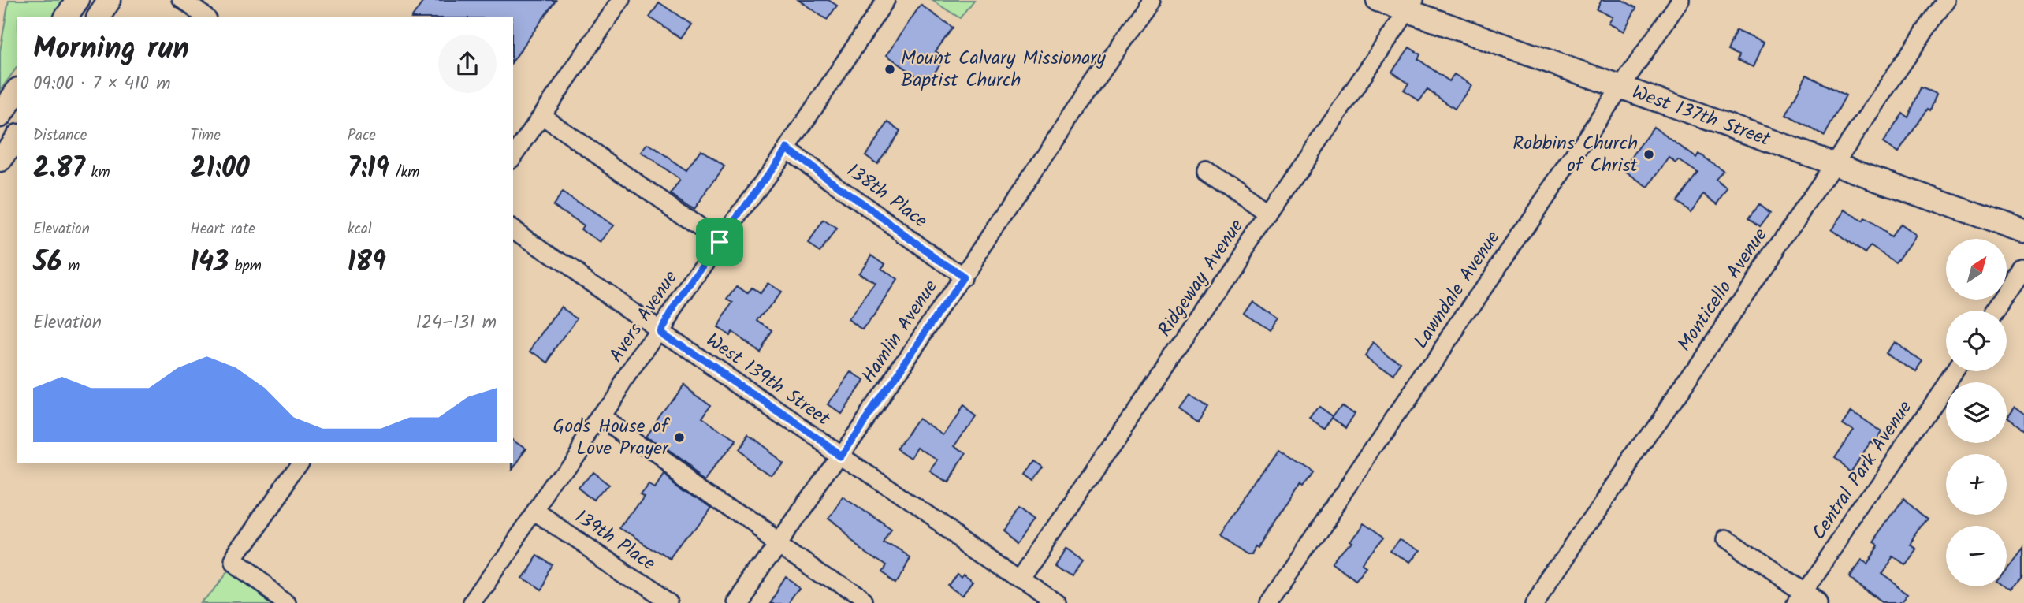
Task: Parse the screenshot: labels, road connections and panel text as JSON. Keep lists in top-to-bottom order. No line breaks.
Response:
{"streets":{"main road":["West 137th Street"],"street":["138th Place","Ridgeway Avenue","Lawndale Avenue","Monticello Avenue","Avers Avenue","Hamlin Avenue","West 139th Street","Central Park Avenue","139th Place"]},"crossings":[["West 137th Street","Ridgeway Avenue"],["West 137th Street","Lawndale Avenue"],["West 137th Street","Monticello Avenue"],["138th Place","Avers Avenue"],["138th Place","Hamlin Avenue"],["Ridgeway Avenue","West 139th Street"],["Avers Avenue","West 139th Street"],["Avers Avenue","139th Place"],["Hamlin Avenue","West 139th Street"]],"places":["Mount Calvary Missionary Baptist Church","Robbins Church of Christ","Gods House of Love Prayer"],"north":"top right","page":{"heading":["Morning run","09:00 · 7 × 410 m"],"stats":[["Distance","2.87 km"],["Time","21:00"],["Pace","7:19 /km"],["Elevation","56 m"],["Heart rate","143 bpm"],["kcal","189"]],"map_buttons":["+","−"],"chart":["Elevation","124–131 m"]}}
